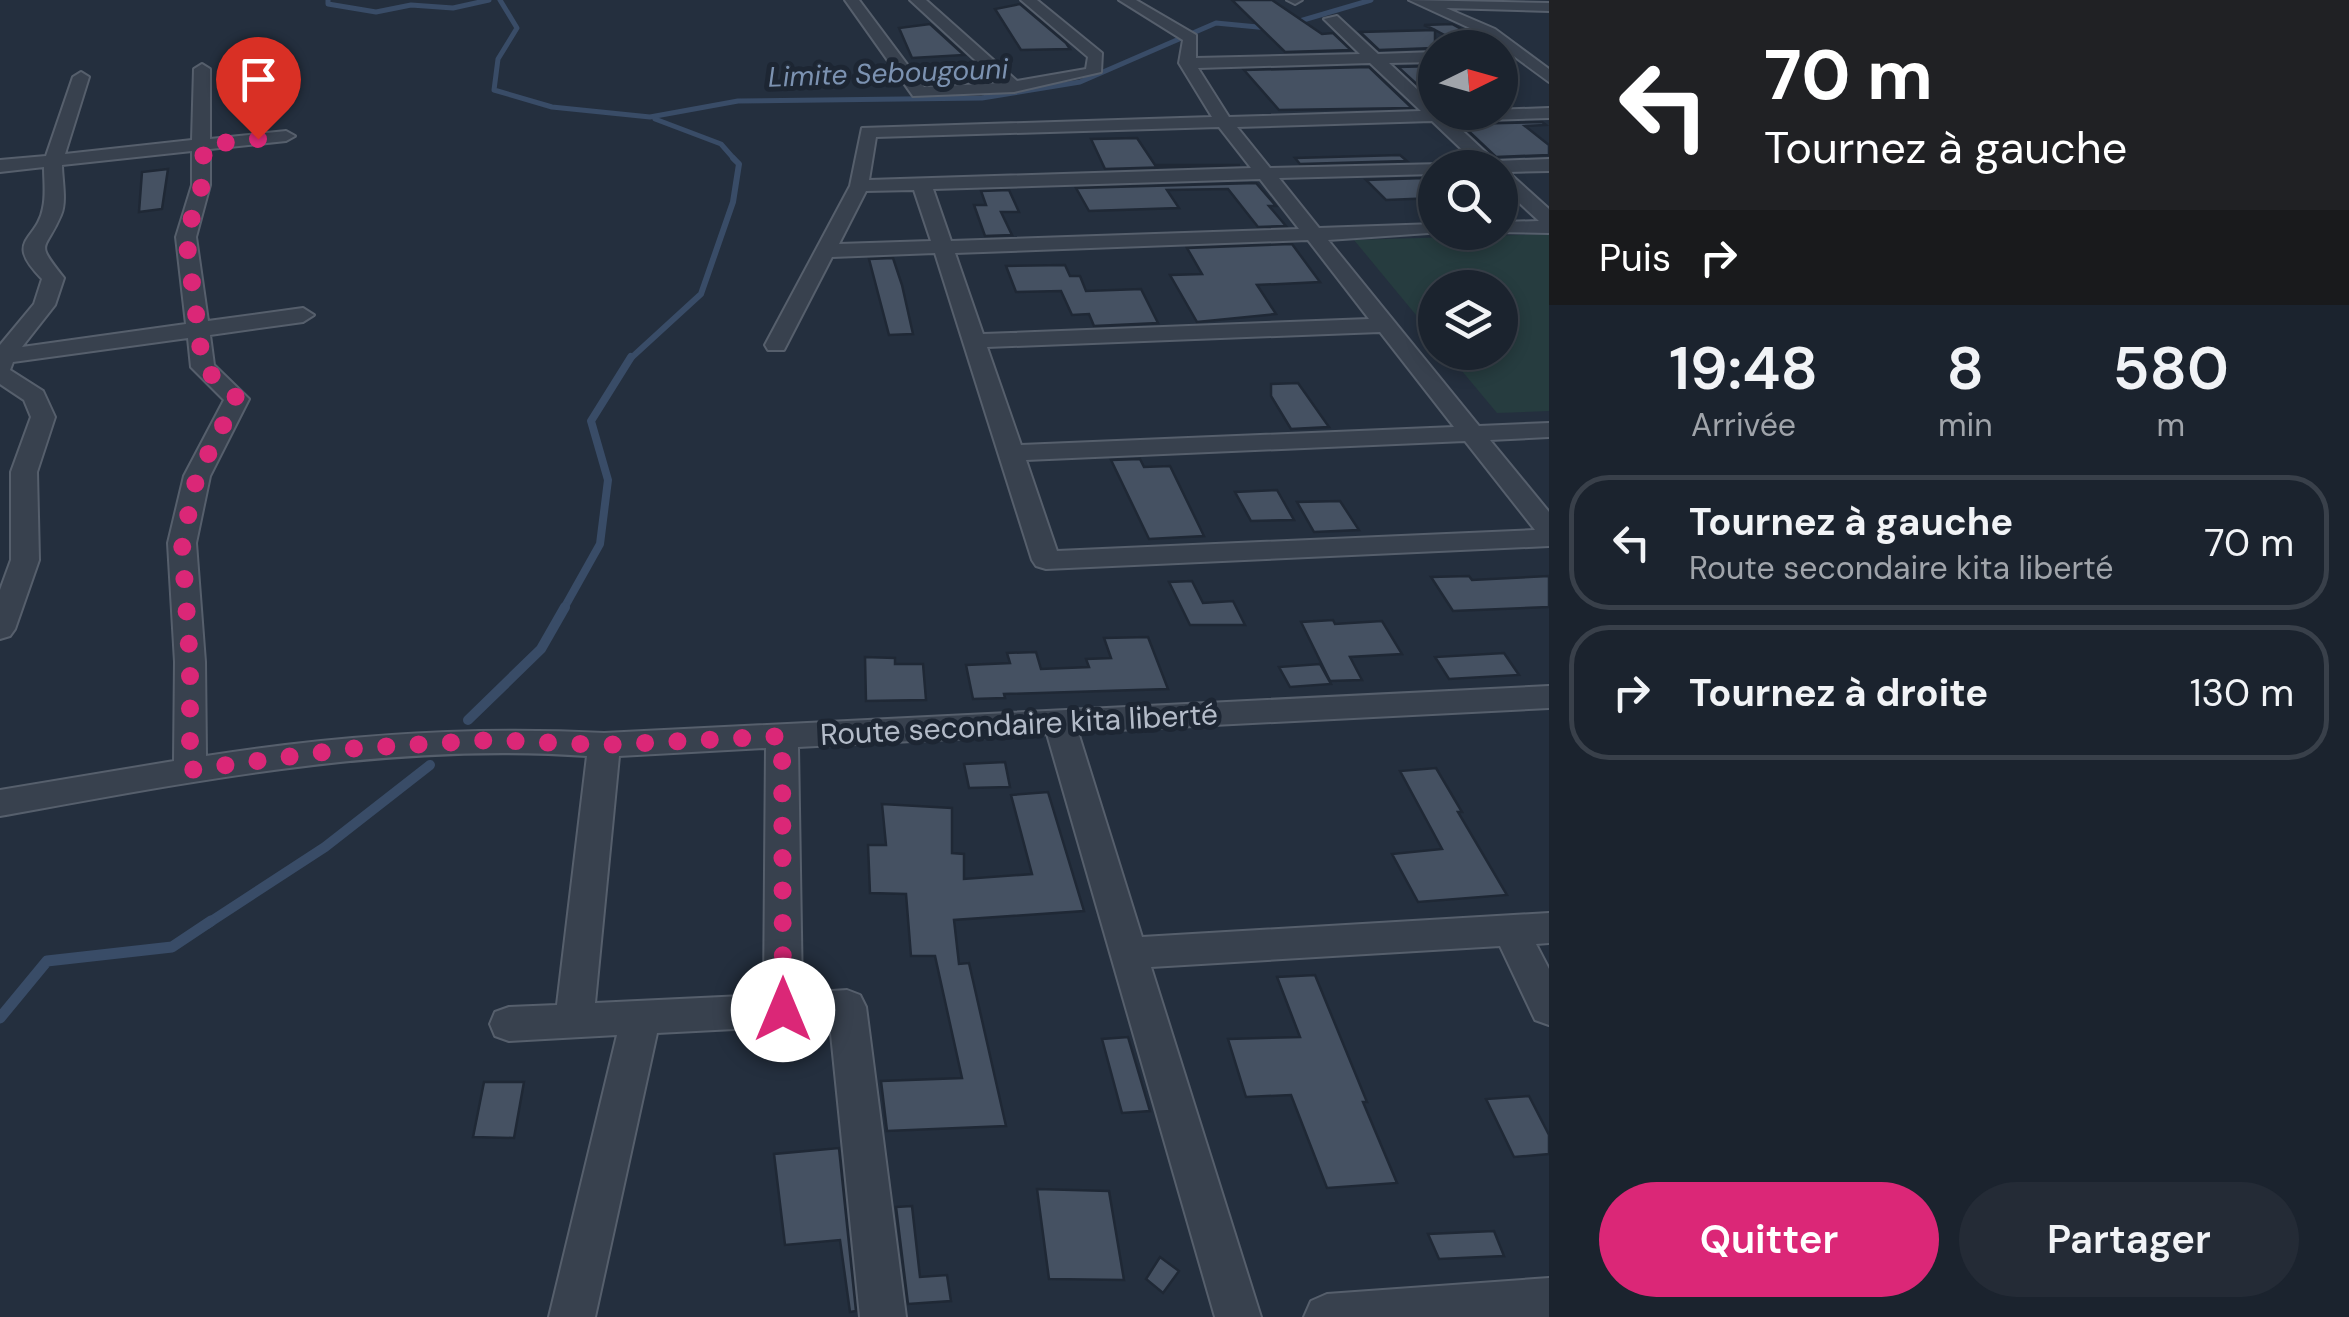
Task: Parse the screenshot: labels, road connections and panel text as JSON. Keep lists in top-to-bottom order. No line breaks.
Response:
{"streets":{"street":["Route secondaire kita liberté"]},"water":["Limite Sebougouni"],"north":"right","page":{"turn":["70 m","Tournez à gauche"],"then":"Puis","eta":["19:48","Arrivée","8","min","580","m"],"list":[{"name":"Tournez à gauche","note":"Route secondaire kita liberté","value":"70 m"},{"name":"Tournez à droite","value":"130 m"}],"buttons":["Quitter","Partager"]}}
